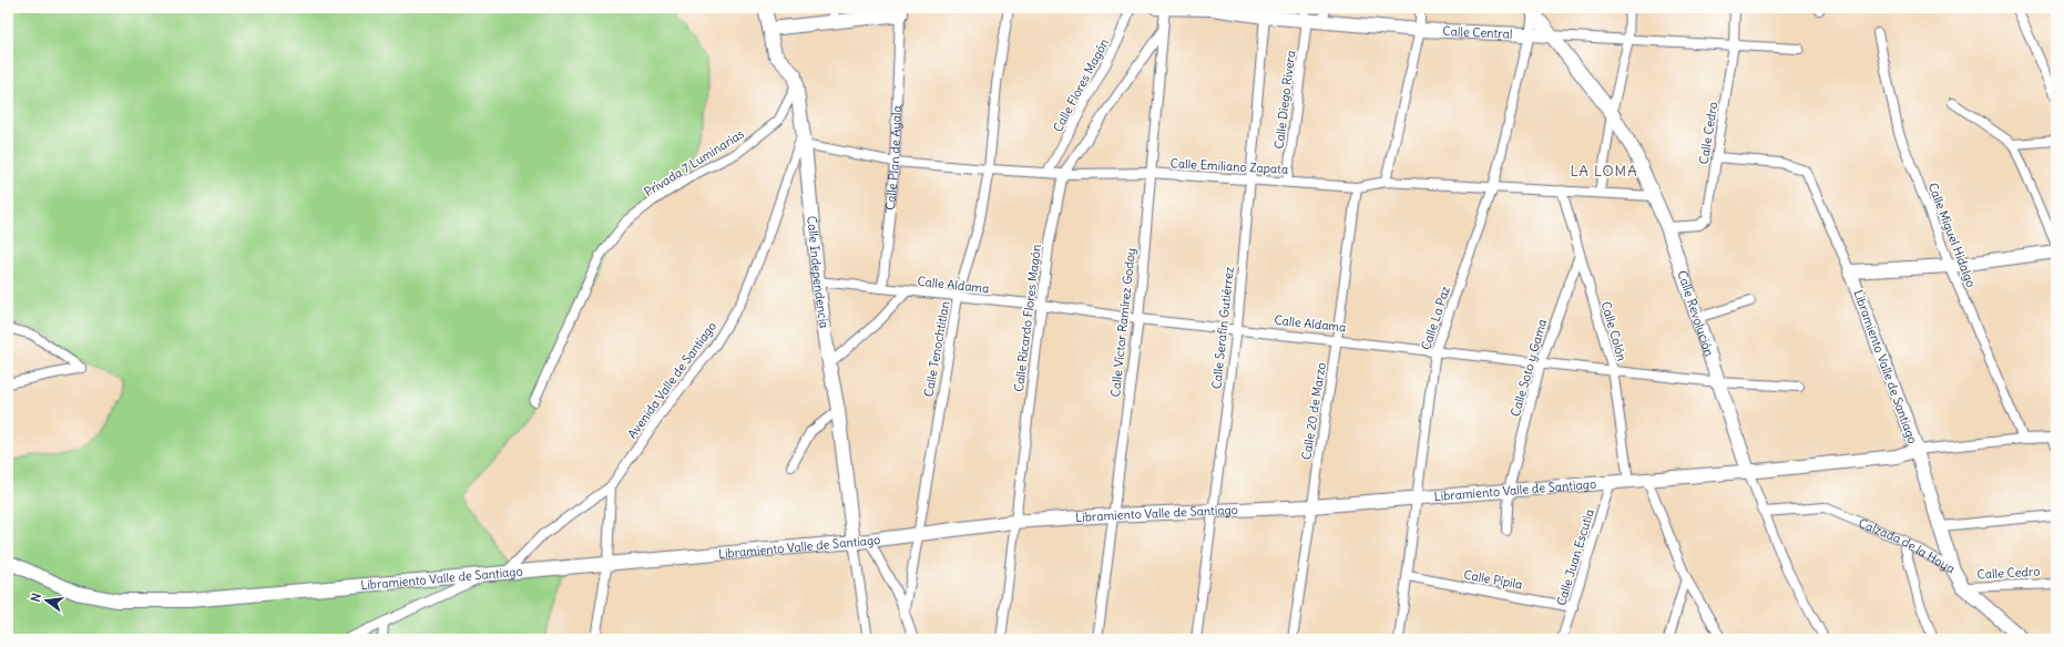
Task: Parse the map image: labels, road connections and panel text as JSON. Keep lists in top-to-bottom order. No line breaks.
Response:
{"streets":{"street":["Calle Central","Calle Flores Magón","Calle Diego Rivera","Calle Cedro","Calle Plan de Ayala","Privada 7 Luminarias","Calle Emiliano Zapata","Calle Miguel Hidalgo","Calle Independencia","Calle Aldama","Calle Revolución","Calle Ricardo Flores Magón","Calle La Paz","Calle Víctor Ramírez Godoy","Calle Serafín Gutiérrez","Calle Colón","Calle Tenochtitlan","Libramiento Valle de Santiago","Calle Soto y Gama","Avenida Valle de Santiago","Calle 20 de Marzo","Calzada de la Hoya","Calle Juan Escutia","Calle Pípila"]},"crossings":[["Calle Central","Calle Diego Rivera"],["Calle Central","Calle Cedro"],["Calle Central","Calle Revolución"],["Calle Central","Calle La Paz"],["Calle Central","Calle Víctor Ramírez Godoy"],["Calle Central","Calle Serafín Gutiérrez"],["Calle Flores Magón","Calle Emiliano Zapata"],["Calle Diego Rivera","Calle Emiliano Zapata"],["Calle Cedro","Calle Revolución"],["Calle Cedro","Calzada de la Hoya"],["Calle Plan de Ayala","Calle Emiliano Zapata"],["Calle Plan de Ayala","Calle Aldama"],["Privada 7 Luminarias","Calle Independencia"],["Calle Emiliano Zapata","Calle Independencia"],["Calle Emiliano Zapata","Calle Revolución"],["Calle Emiliano Zapata","Calle Ricardo Flores Magón"],["Calle Emiliano Zapata","Calle La Paz"],["Calle Emiliano Zapata","Calle Víctor Ramírez Godoy"],["Calle Emiliano Zapata","Calle Serafín Gutiérrez"],["Calle Emiliano Zapata","Calle Colón"],["Calle Emiliano Zapata","Calle Tenochtitlan"],["Calle Emiliano Zapata","Avenida Valle de Santiago"],["Calle Emiliano Zapata","Calle 20 de Marzo"],["Calle Miguel Hidalgo","Libramiento Valle de Santiago"],["Calle Independencia","Calle Aldama"],["Calle Independencia","Avenida Valle de Santiago"],["Calle Aldama","Calle Revolución"],["Calle Aldama","Calle Ricardo Flores Magón"],["Calle Aldama","Calle La Paz"],["Calle Aldama","Calle Víctor Ramírez Godoy"],["Calle Aldama","Calle Serafín Gutiérrez"],["Calle Aldama","Calle Colón"],["Calle Aldama","Calle Tenochtitlan"],["Calle Aldama","Calle Soto y Gama"],["Calle Aldama","Calle 20 de Marzo"],["Calle Revolución","Calle La Paz"],["Calle Revolución","Libramiento Valle de Santiago"],["Calle Revolución","Calzada de la Hoya"],["Calle Ricardo Flores Magón","Calle Víctor Ramírez Godoy"],["Calle Ricardo Flores Magón","Libramiento Valle de Santiago"],["Calle La Paz","Libramiento Valle de Santiago"],["Calle La Paz","Calle Pípila"],["Calle Víctor Ramírez Godoy","Libramiento Valle de Santiago"],["Calle Serafín Gutiérrez","Libramiento Valle de Santiago"],["Calle Colón","Libramiento Valle de Santiago"],["Calle Colón","Calle Soto y Gama"],["Calle Tenochtitlan","Libramiento Valle de Santiago"],["Libramiento Valle de Santiago","Calle Soto y Gama"],["Libramiento Valle de Santiago","Avenida Valle de Santiago"],["Libramiento Valle de Santiago","Calle 20 de Marzo"],["Libramiento Valle de Santiago","Calle Juan Escutia"],["Calle Juan Escutia","Calle Pípila"]],"districts":["LA LOMA"],"north":"left"}
